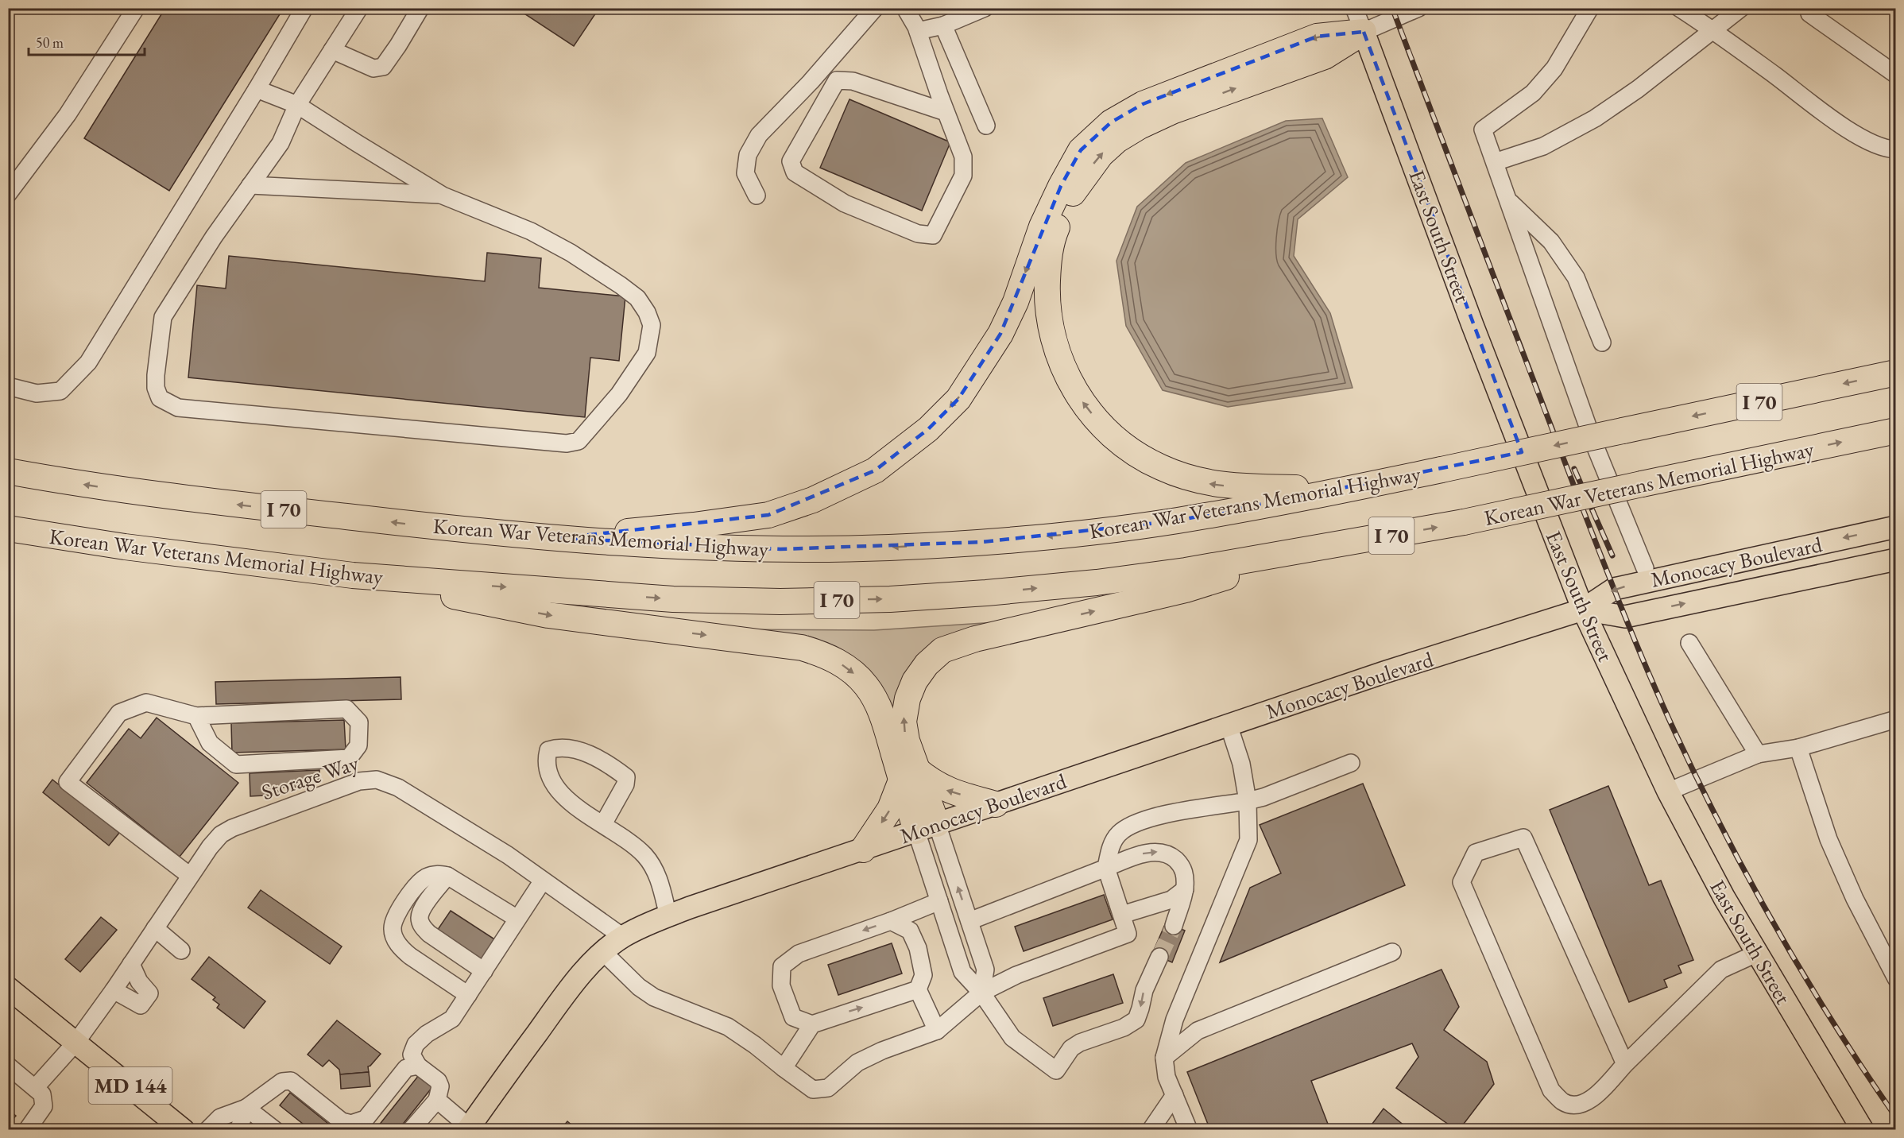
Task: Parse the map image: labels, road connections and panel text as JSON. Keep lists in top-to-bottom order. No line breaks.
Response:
{"streets":{"highway":["I 70","Korean War Veterans Memorial Highway"],"main road":["East South Street","Monocacy Boulevard","MD 144"],"street":["Storage Way"]},"crossings":[["East South Street","Monocacy Boulevard"],["Monocacy Boulevard","Storage Way"],["Storage Way","MD 144"]],"scale_bar":"50 m"}
